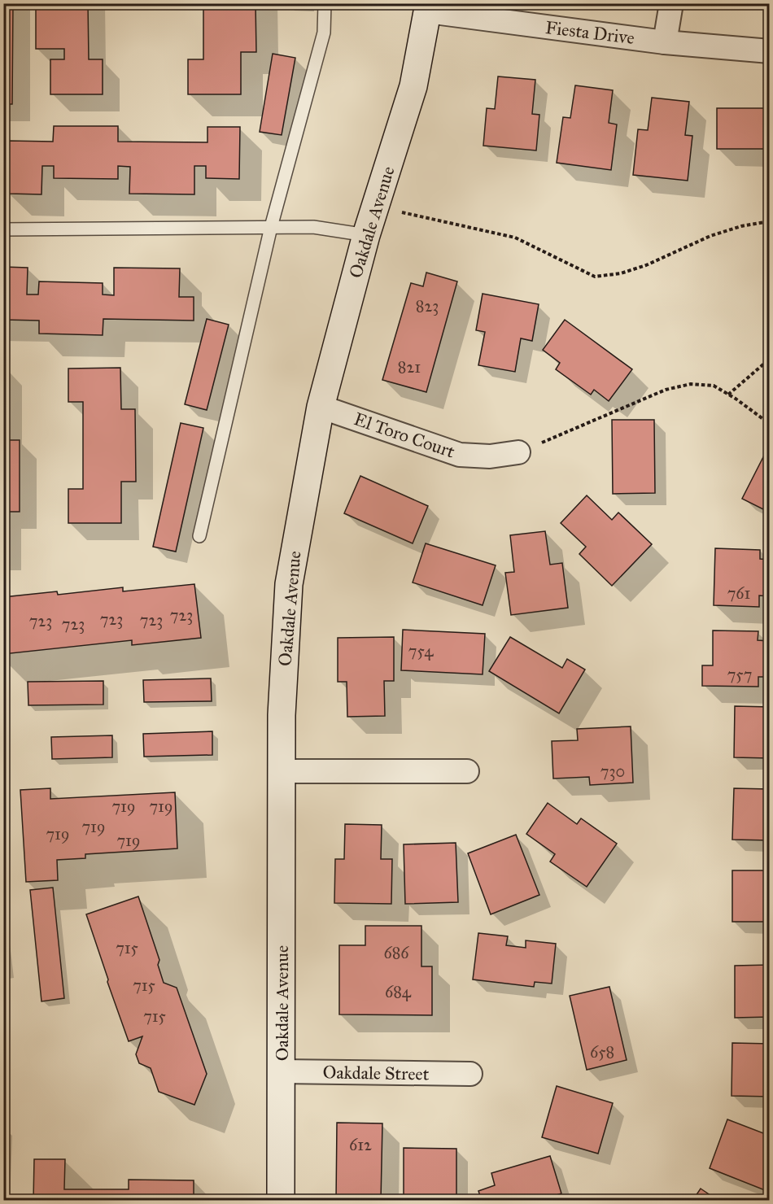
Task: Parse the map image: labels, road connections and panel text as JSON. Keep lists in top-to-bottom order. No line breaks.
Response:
{"streets":{"street":["Fiesta Drive","Oakdale Avenue","El Toro Court","Oakdale Street"]},"crossings":[["Fiesta Drive","Oakdale Avenue"],["Oakdale Avenue","El Toro Court"],["Oakdale Avenue","Oakdale Street"]],"house_numbers":["823","821","761","723","723","723","723","723","754","757","730","719","719","719","719","719","715","686","715","684","715","658","612"]}
